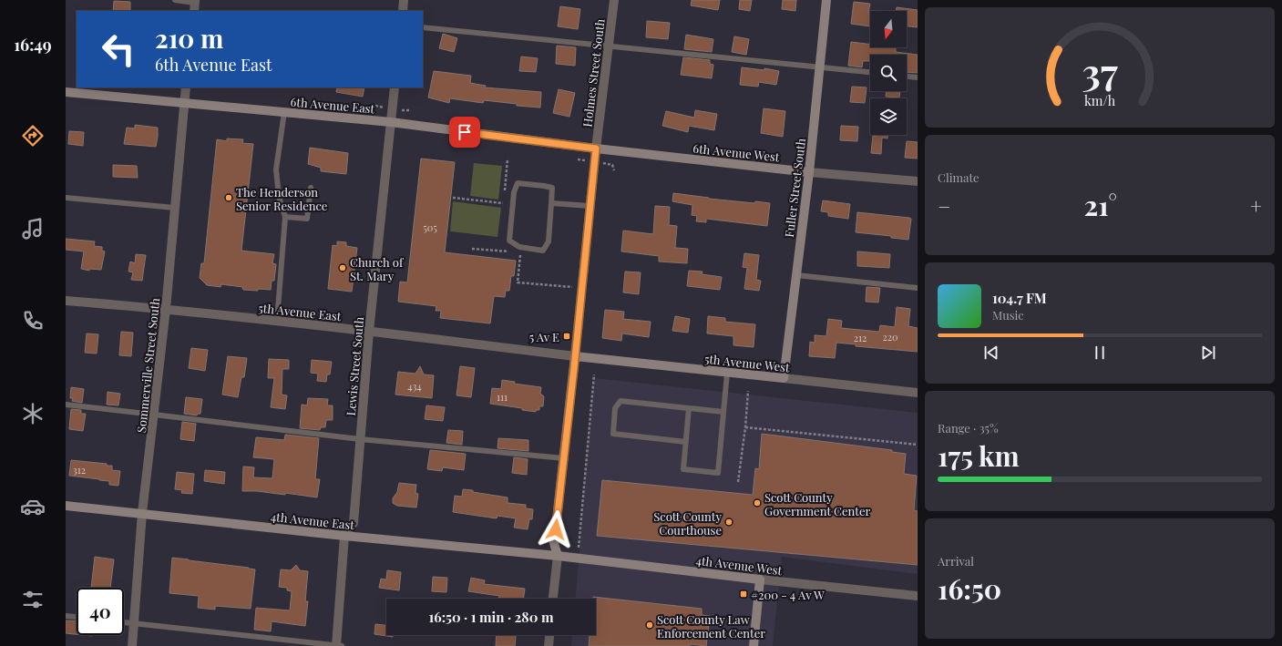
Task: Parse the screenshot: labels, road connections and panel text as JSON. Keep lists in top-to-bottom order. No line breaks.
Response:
{"streets":{"street":["Holmes Street South","6th Avenue East","6th Avenue West","Fuller Street South","5th Avenue East","5th Avenue West","Sommerville Street South","Lewis Street South","4th Avenue East","4th Avenue West"]},"crossings":[["Holmes Street South","6th Avenue East"],["Holmes Street South","6th Avenue West"],["Holmes Street South","5th Avenue East"],["Holmes Street South","5th Avenue West"],["Holmes Street South","4th Avenue East"],["Holmes Street South","4th Avenue West"],["6th Avenue East","6th Avenue West"],["6th Avenue East","Sommerville Street South"],["6th Avenue East","Lewis Street South"],["6th Avenue West","Fuller Street South"],["Fuller Street South","5th Avenue West"],["5th Avenue East","5th Avenue West"],["5th Avenue East","Sommerville Street South"],["5th Avenue East","Lewis Street South"],["Sommerville Street South","4th Avenue East"],["Lewis Street South","4th Avenue East"],["4th Avenue East","4th Avenue West"]],"places":{"other":["The Henderson Senior Residence","Church of St. Mary","Scott County Government Center","Scott County Courthouse","Scott County Law Enforcement Center"],"transit":["5 Av E","#200 - 4 Av W"]},"house_numbers":["505","220","212","434","111","312"],"north":"bottom","page":{"tabs":"16:49","turn":["210 m","6th Avenue East"],"tile":["Climate",["Range · 35%","175 km"],["Arrival","16:50"]],"heat":["−","21°","+"],"song":["104.7 FM","Music"],"limit":"40","trip":"16:50 · 1 min · 280 m","gauge":["37","km/h"]}}
